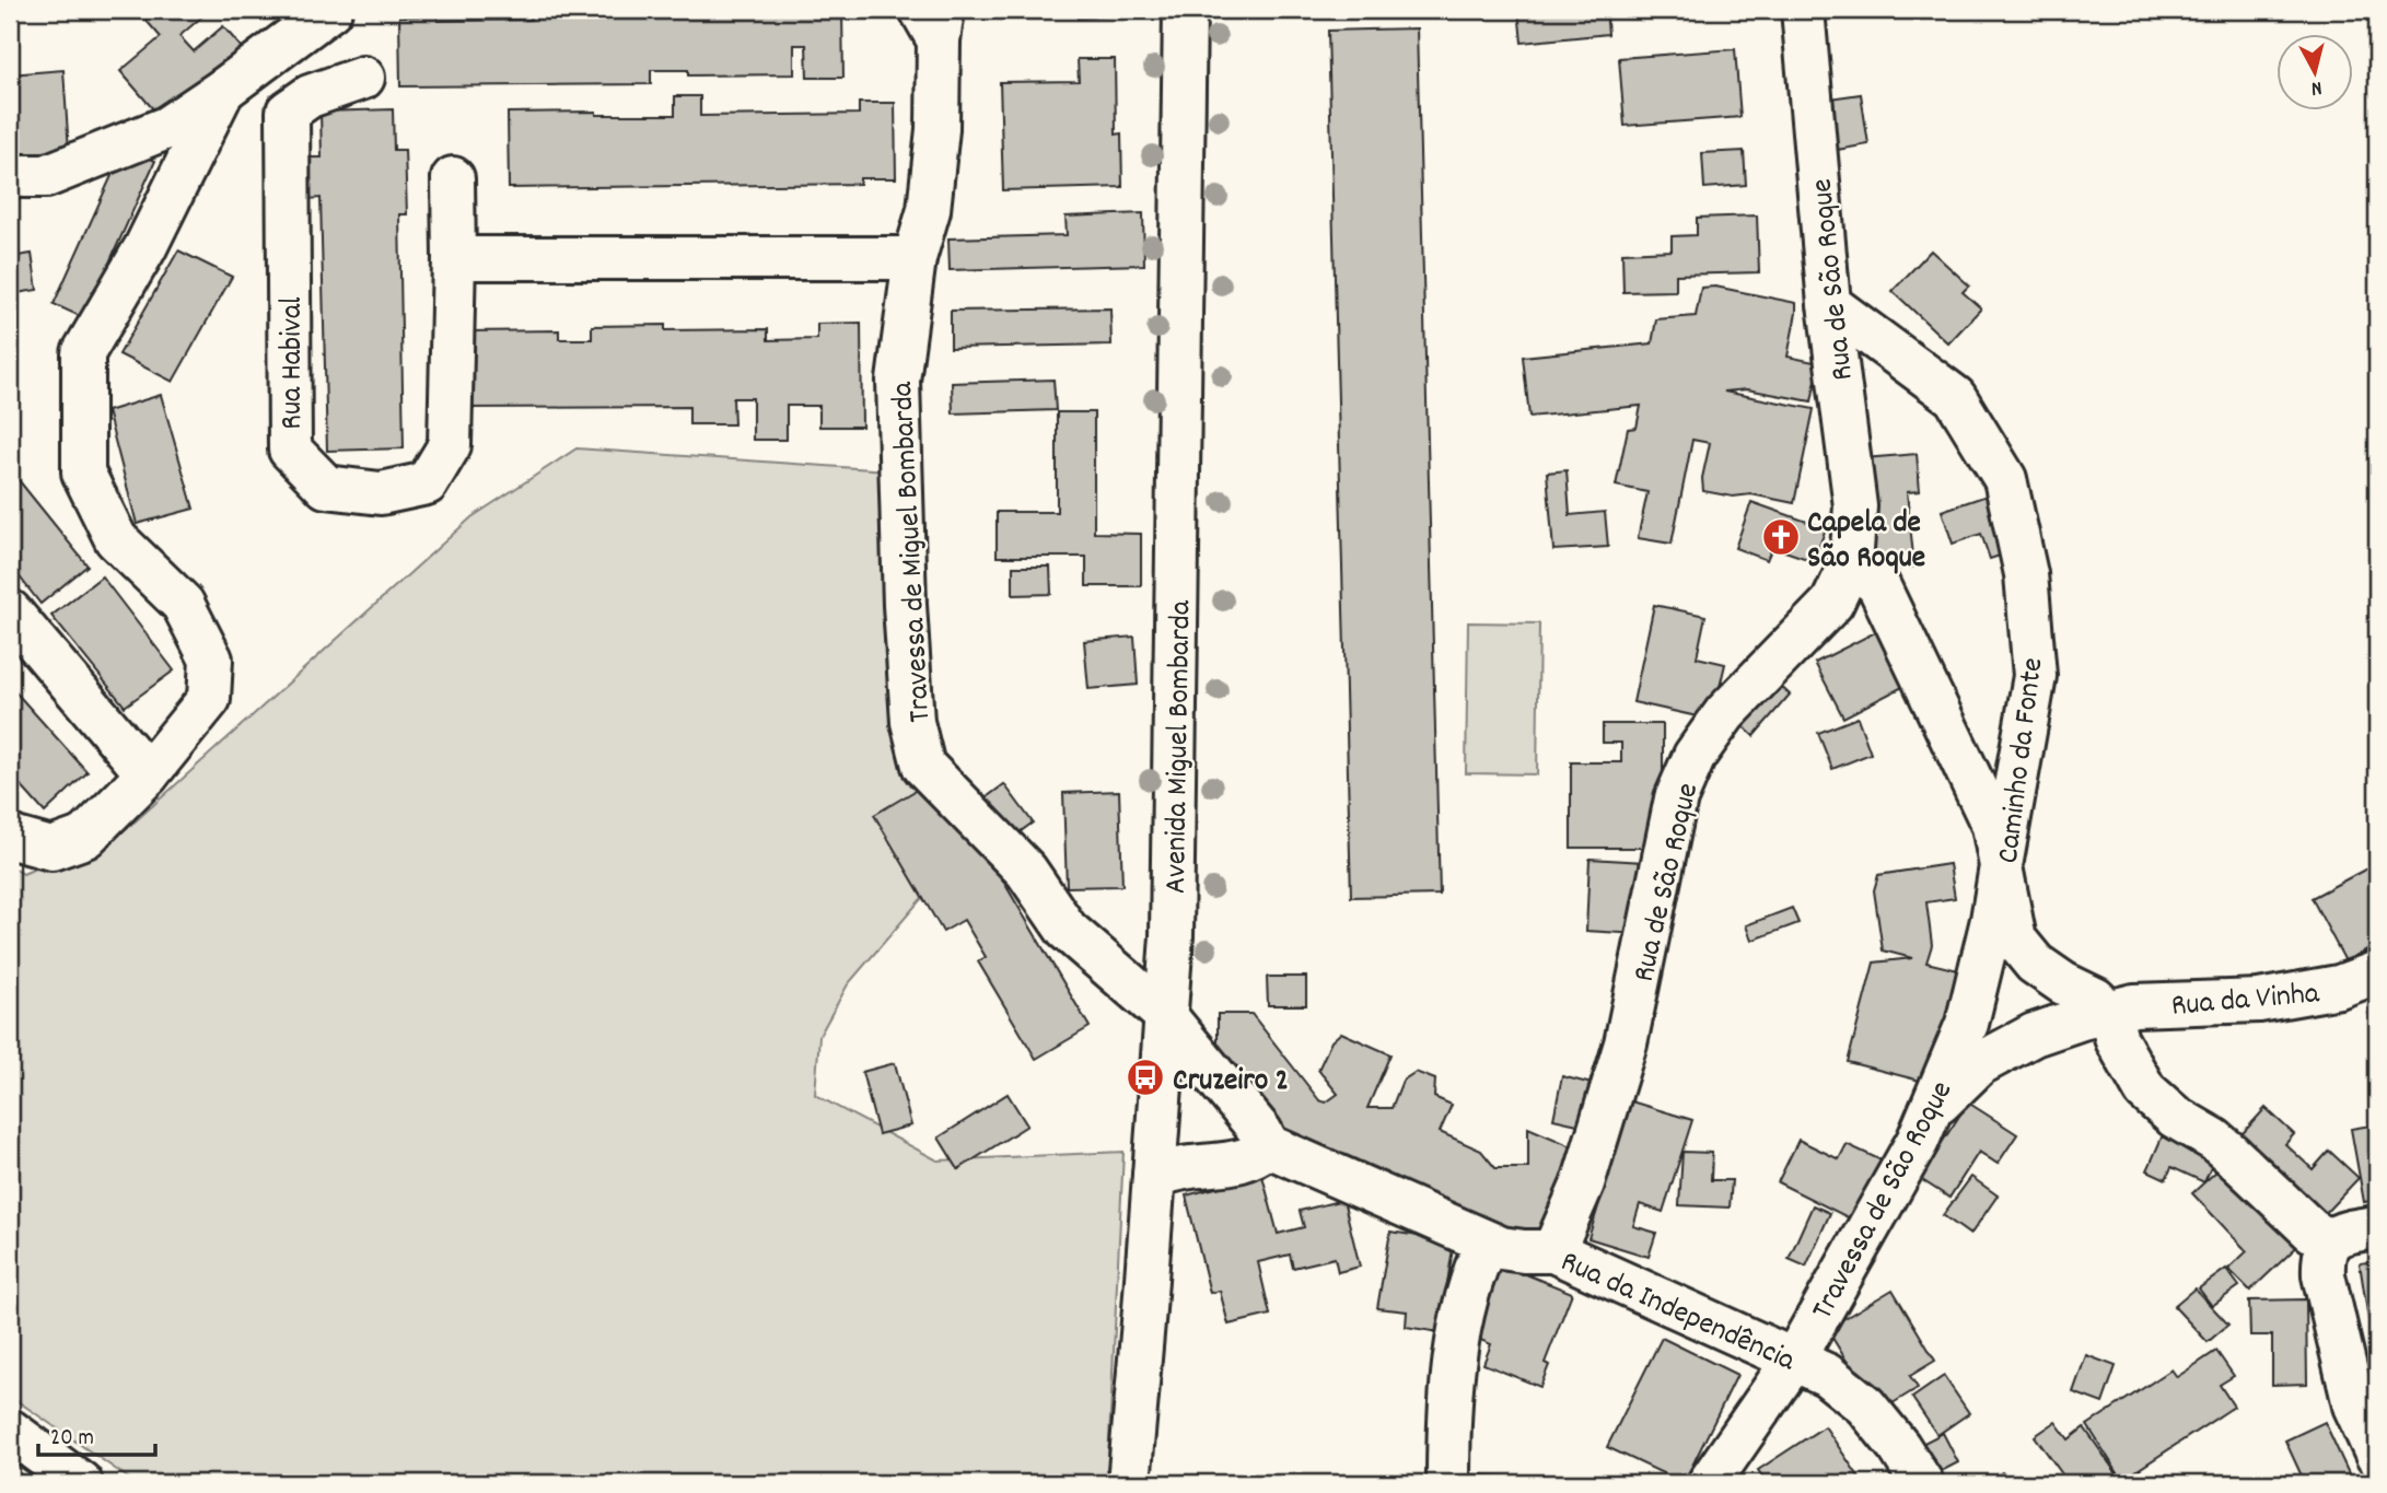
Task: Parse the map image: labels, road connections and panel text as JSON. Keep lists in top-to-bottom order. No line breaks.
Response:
{"streets":{"street":["Rua de São Roque","Rua Habival","Travessa de Miguel Bombarda","Avenida Miguel Bombarda","Caminho da Fonte","Rua da Vinha","Travessa de São Roque","Rua da Independência"]},"crossings":[["Rua de São Roque","Caminho da Fonte"],["Rua de São Roque","Travessa de São Roque"],["Rua de São Roque","Rua da Independência"],["Travessa de Miguel Bombarda","Avenida Miguel Bombarda"],["Caminho da Fonte","Rua da Vinha"],["Caminho da Fonte","Travessa de São Roque"],["Rua da Vinha","Travessa de São Roque"],["Travessa de São Roque","Rua da Independência"]],"places":{"church":["Capela de São Roque"],"bus stop":["Cruzeiro 2"]},"scale_bar":"20 m","north":"bottom"}
